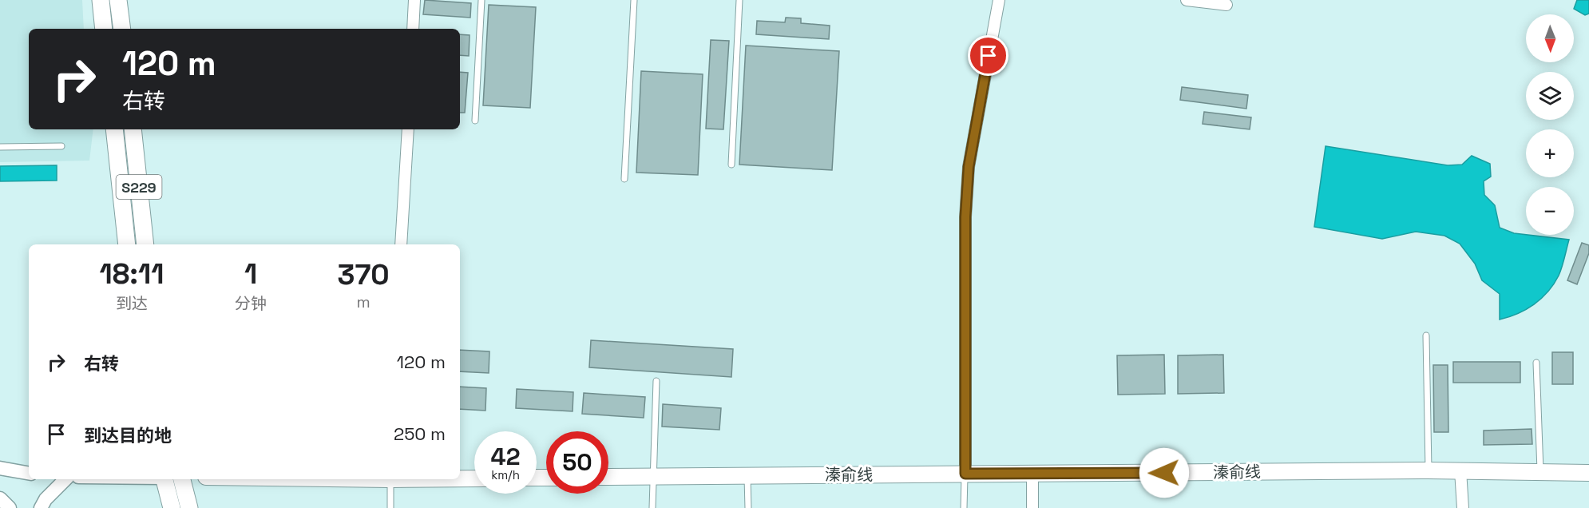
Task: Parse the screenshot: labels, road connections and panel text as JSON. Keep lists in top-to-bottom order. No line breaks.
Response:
{"streets":{"main road":["S229","溱俞线"]},"north":"bottom","page":{"map_buttons":["+","−"],"turn":["120 m","右转"],"eta":["18:11","到达","1","分钟","370","m"],"list":[{"name":"右转","value":"120 m"},{"name":"到达目的地","value":"250 m"}],"speed":"42 km/h","limit":"50"}}
